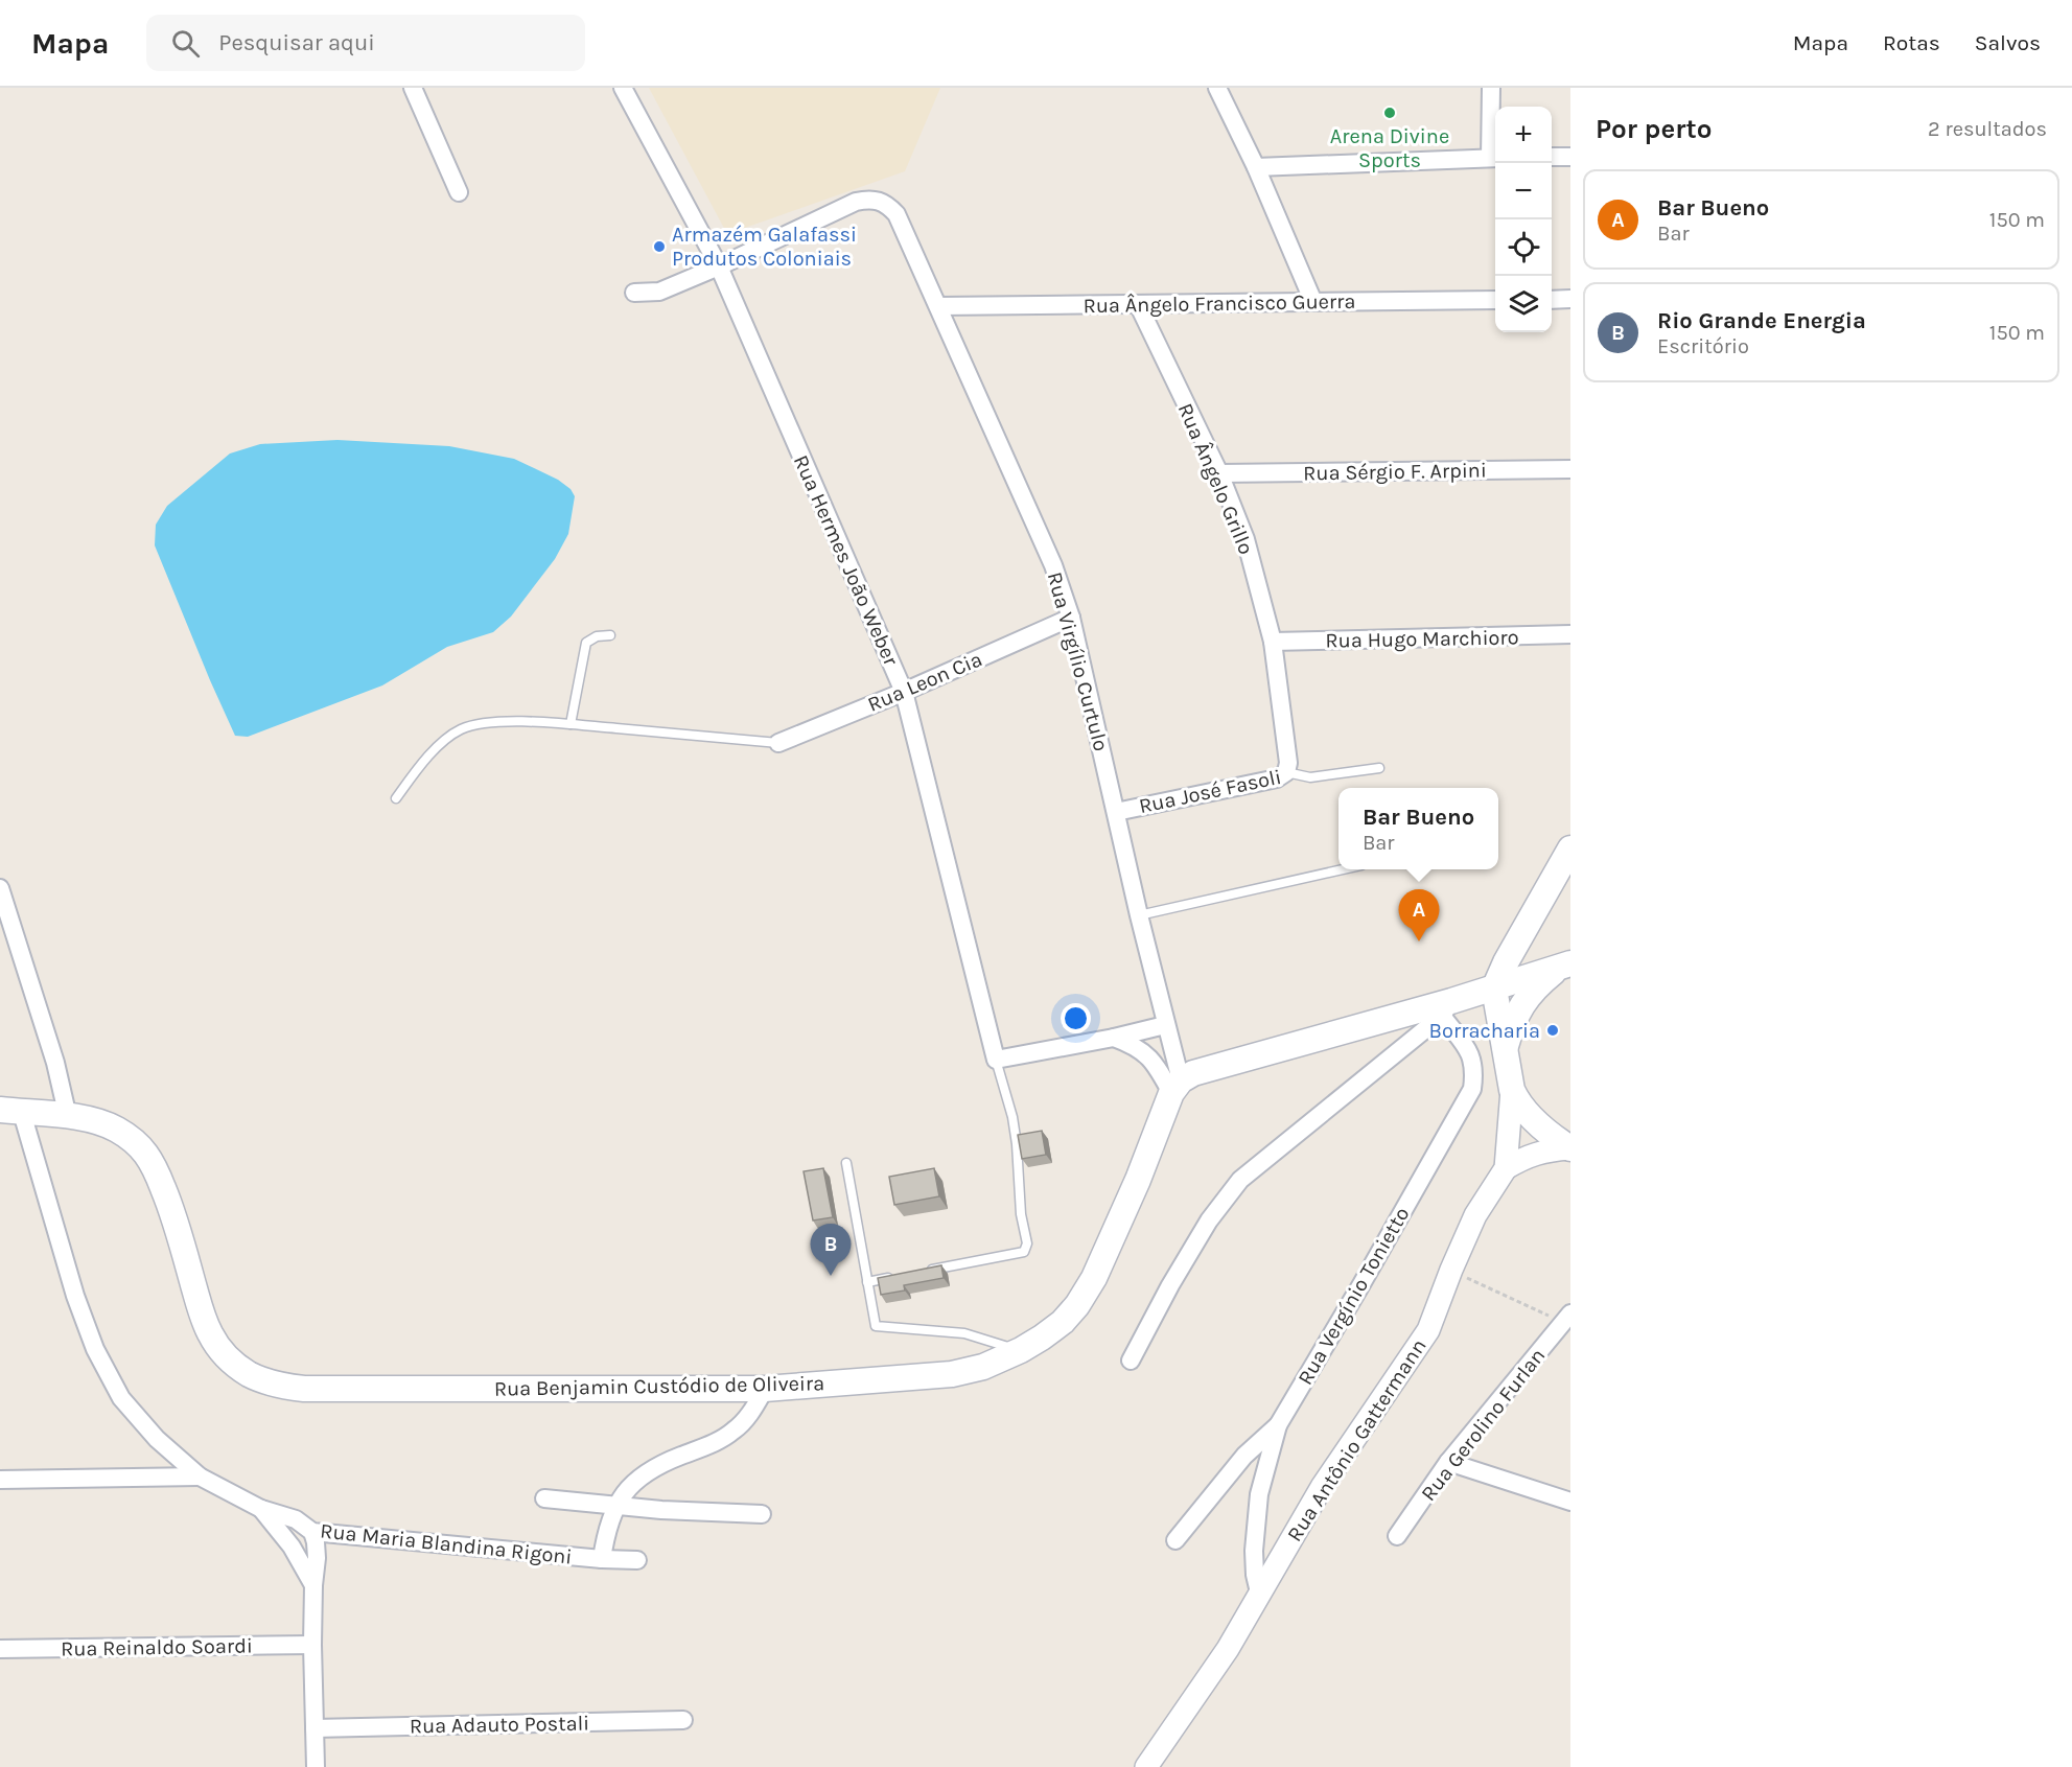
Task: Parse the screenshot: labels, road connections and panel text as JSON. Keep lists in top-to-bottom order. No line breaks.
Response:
{"streets":{"main road":["Rua Benjamin Custódio de Oliveira"],"street":["Rua Ângelo Francisco Guerra","Rua Sérgio F. Arpini","Rua Ângelo Grillo","Rua Hermes João Weber","Rua Hugo Marchioro","Rua Virgílio Curtulo","Rua Leon Cia","Rua José Fasoli","Rua Vergínio Tonietto","Rua Gerolino Furlan","Rua Antônio Gattermann","Rua Maria Blandina Rigoni","Rua Reinaldo Soardi","Rua Adauto Postali"]},"crossings":[["Rua Ângelo Francisco Guerra","Rua Ângelo Grillo"],["Rua Ângelo Francisco Guerra","Rua Virgílio Curtulo"],["Rua Sérgio F. Arpini","Rua Ângelo Grillo"],["Rua Ângelo Grillo","Rua Hugo Marchioro"],["Rua Ângelo Grillo","Rua José Fasoli"],["Rua Hermes João Weber","Rua Virgílio Curtulo"],["Rua Hermes João Weber","Rua Leon Cia"],["Rua Virgílio Curtulo","Rua Leon Cia"],["Rua Virgílio Curtulo","Rua José Fasoli"],["Rua Virgílio Curtulo","Rua Benjamin Custódio de Oliveira"],["Rua Vergínio Tonietto","Rua Antônio Gattermann"],["Rua Benjamin Custódio de Oliveira","Rua Maria Blandina Rigoni"]],"places":["Arena Divine Sports","Armazém Galafassi Produtos Coloniais","Borracharia"],"page":{"header":"Mapa","search":"Pesquisar aqui","nav":["Mapa","Rotas","Salvos"],"heading":["Por perto","2 resultados"],"map_buttons":["+","−"],"list":[{"mark":"A","name":"Bar Bueno","note":"Bar","value":"150 m"},{"mark":"B","name":"Rio Grande Energia","note":"Escritório","value":"150 m"}],"popup":["Bar Bueno","Bar"],"pins":["A","B"]}}
